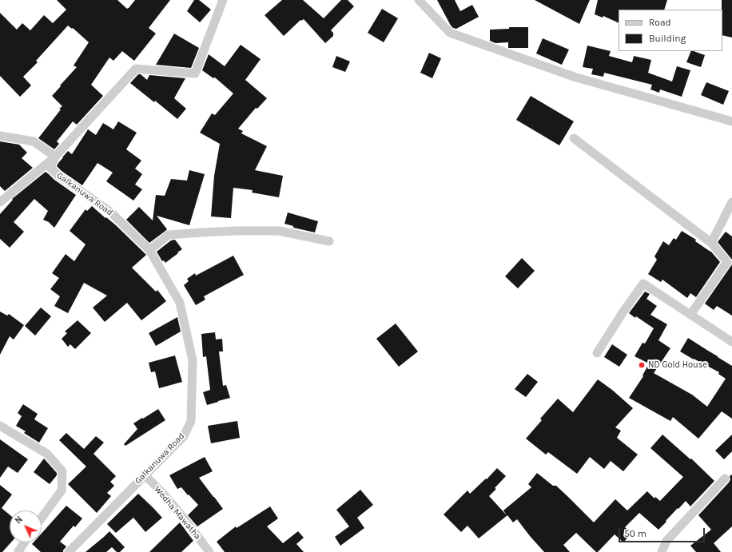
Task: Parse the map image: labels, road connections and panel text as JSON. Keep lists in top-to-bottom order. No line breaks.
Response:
{"streets":{"street":["Galkanuwa Road","Wedha Mawatha"]},"crossings":[["Galkanuwa Road","Wedha Mawatha"]],"places":["ND Gold House"],"legend":["Road","Building"],"scale_bar":"50 m","north":"top left"}
